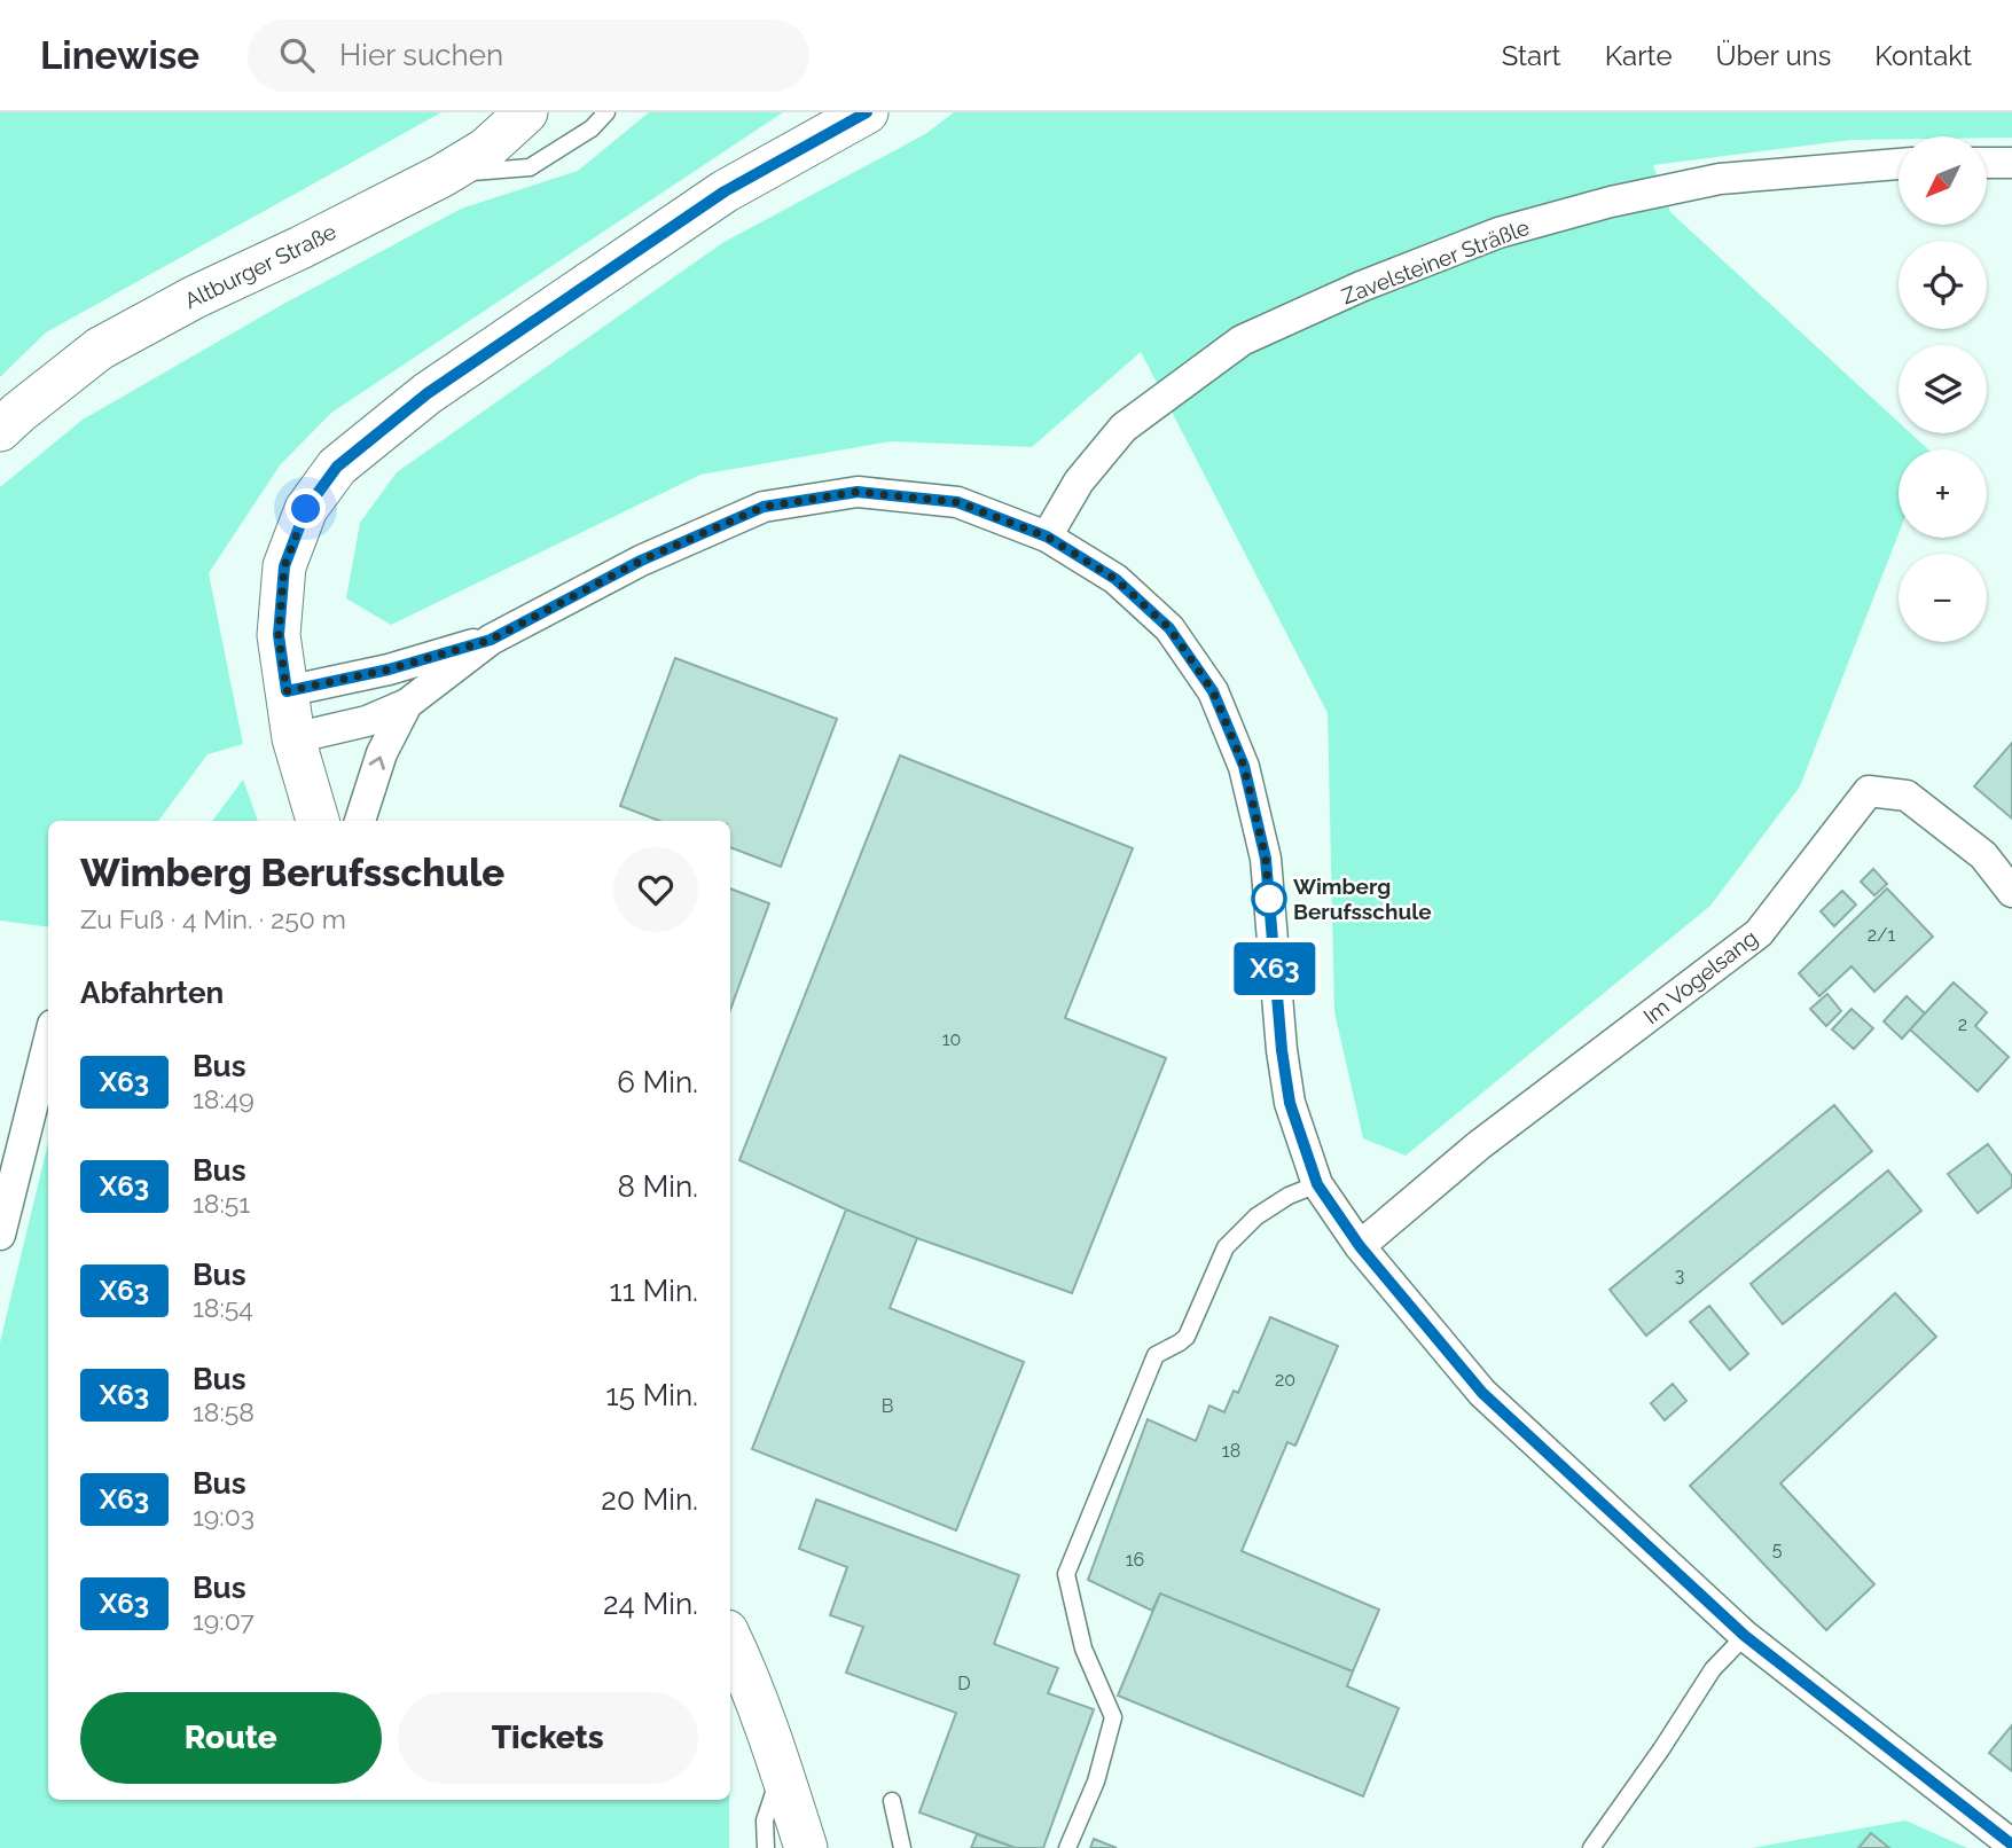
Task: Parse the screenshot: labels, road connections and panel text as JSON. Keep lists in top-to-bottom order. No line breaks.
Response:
{"streets":{"street":["Zavelsteiner Sträßle","Altburger Straße","Im Vogelsang"]},"places":["Wimberg Berufsschule"],"lines":["bus line X63"],"house_numbers":["2/1","2","10","3","20","B","18","5","16","D"],"north":"bottom left","page":{"header":"Linewise","search":"Hier suchen","nav":["Start","Karte","Über uns","Kontakt"],"on_map":"X63","map_buttons":["+","−"],"heading":[["Wimberg Berufsschule","Zu Fuß · 4 Min. · 250 m"],"Abfahrten"],"list":[{"mark":"X63","name":"Bus","note":"18:49","value":"6 Min."},{"mark":"X63","name":"Bus","note":"18:51","value":"8 Min."},{"mark":"X63","name":"Bus","note":"18:54","value":"11 Min."},{"mark":"X63","name":"Bus","note":"18:58","value":"15 Min."},{"mark":"X63","name":"Bus","note":"19:03","value":"20 Min."},{"mark":"X63","name":"Bus","note":"19:07","value":"24 Min."}],"buttons":["Route","Tickets"]}}
